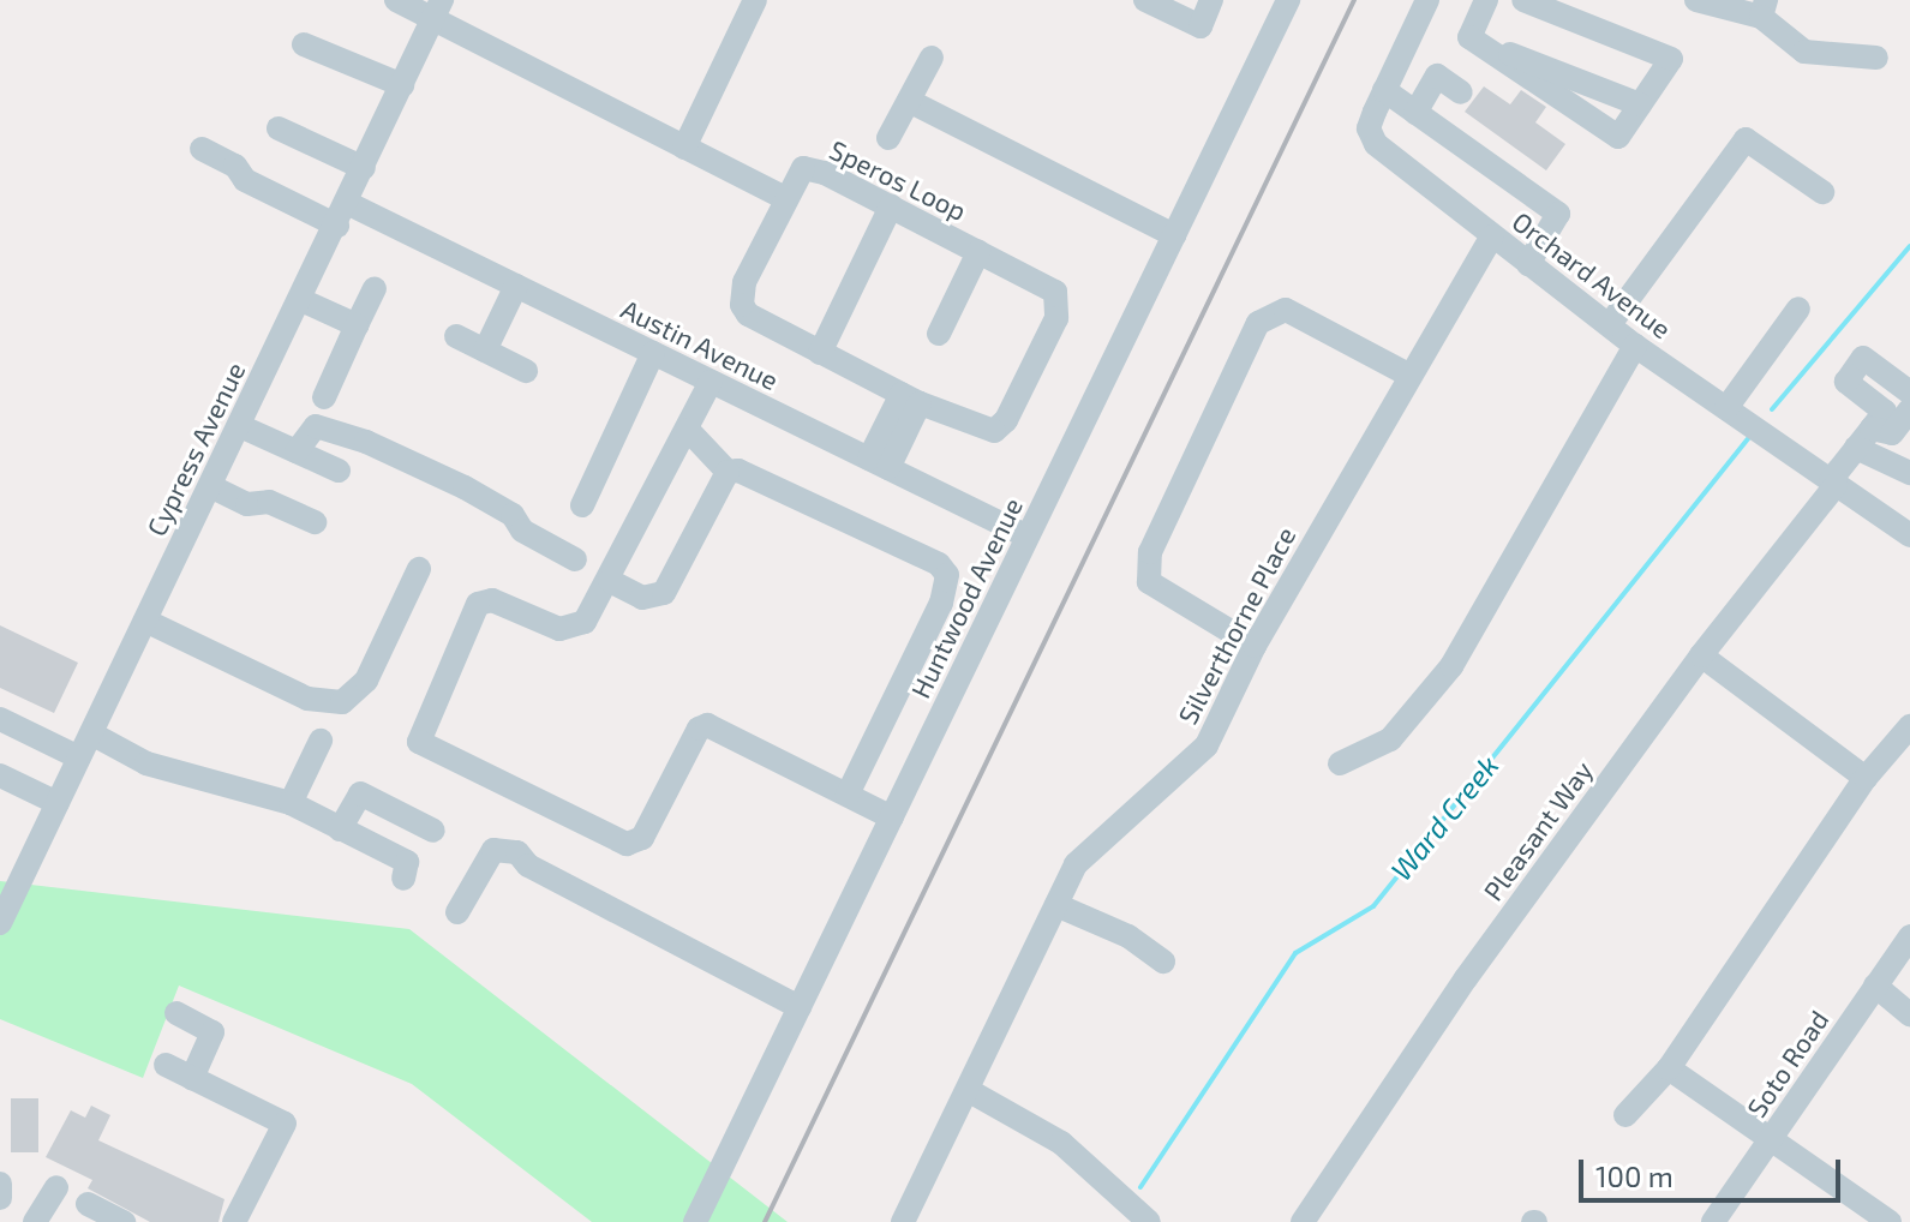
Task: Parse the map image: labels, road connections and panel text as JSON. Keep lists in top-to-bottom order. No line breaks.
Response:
{"streets":{"street":["Speros Loop","Orchard Avenue","Austin Avenue","Cypress Avenue","Huntwood Avenue","Silverthorne Place","Pleasant Way","Soto Road"]},"crossings":[["Orchard Avenue","Silverthorne Place"],["Orchard Avenue","Pleasant Way"],["Austin Avenue","Cypress Avenue"],["Austin Avenue","Huntwood Avenue"]],"water":["Ward Creek"],"scale_bar":"100 m"}
